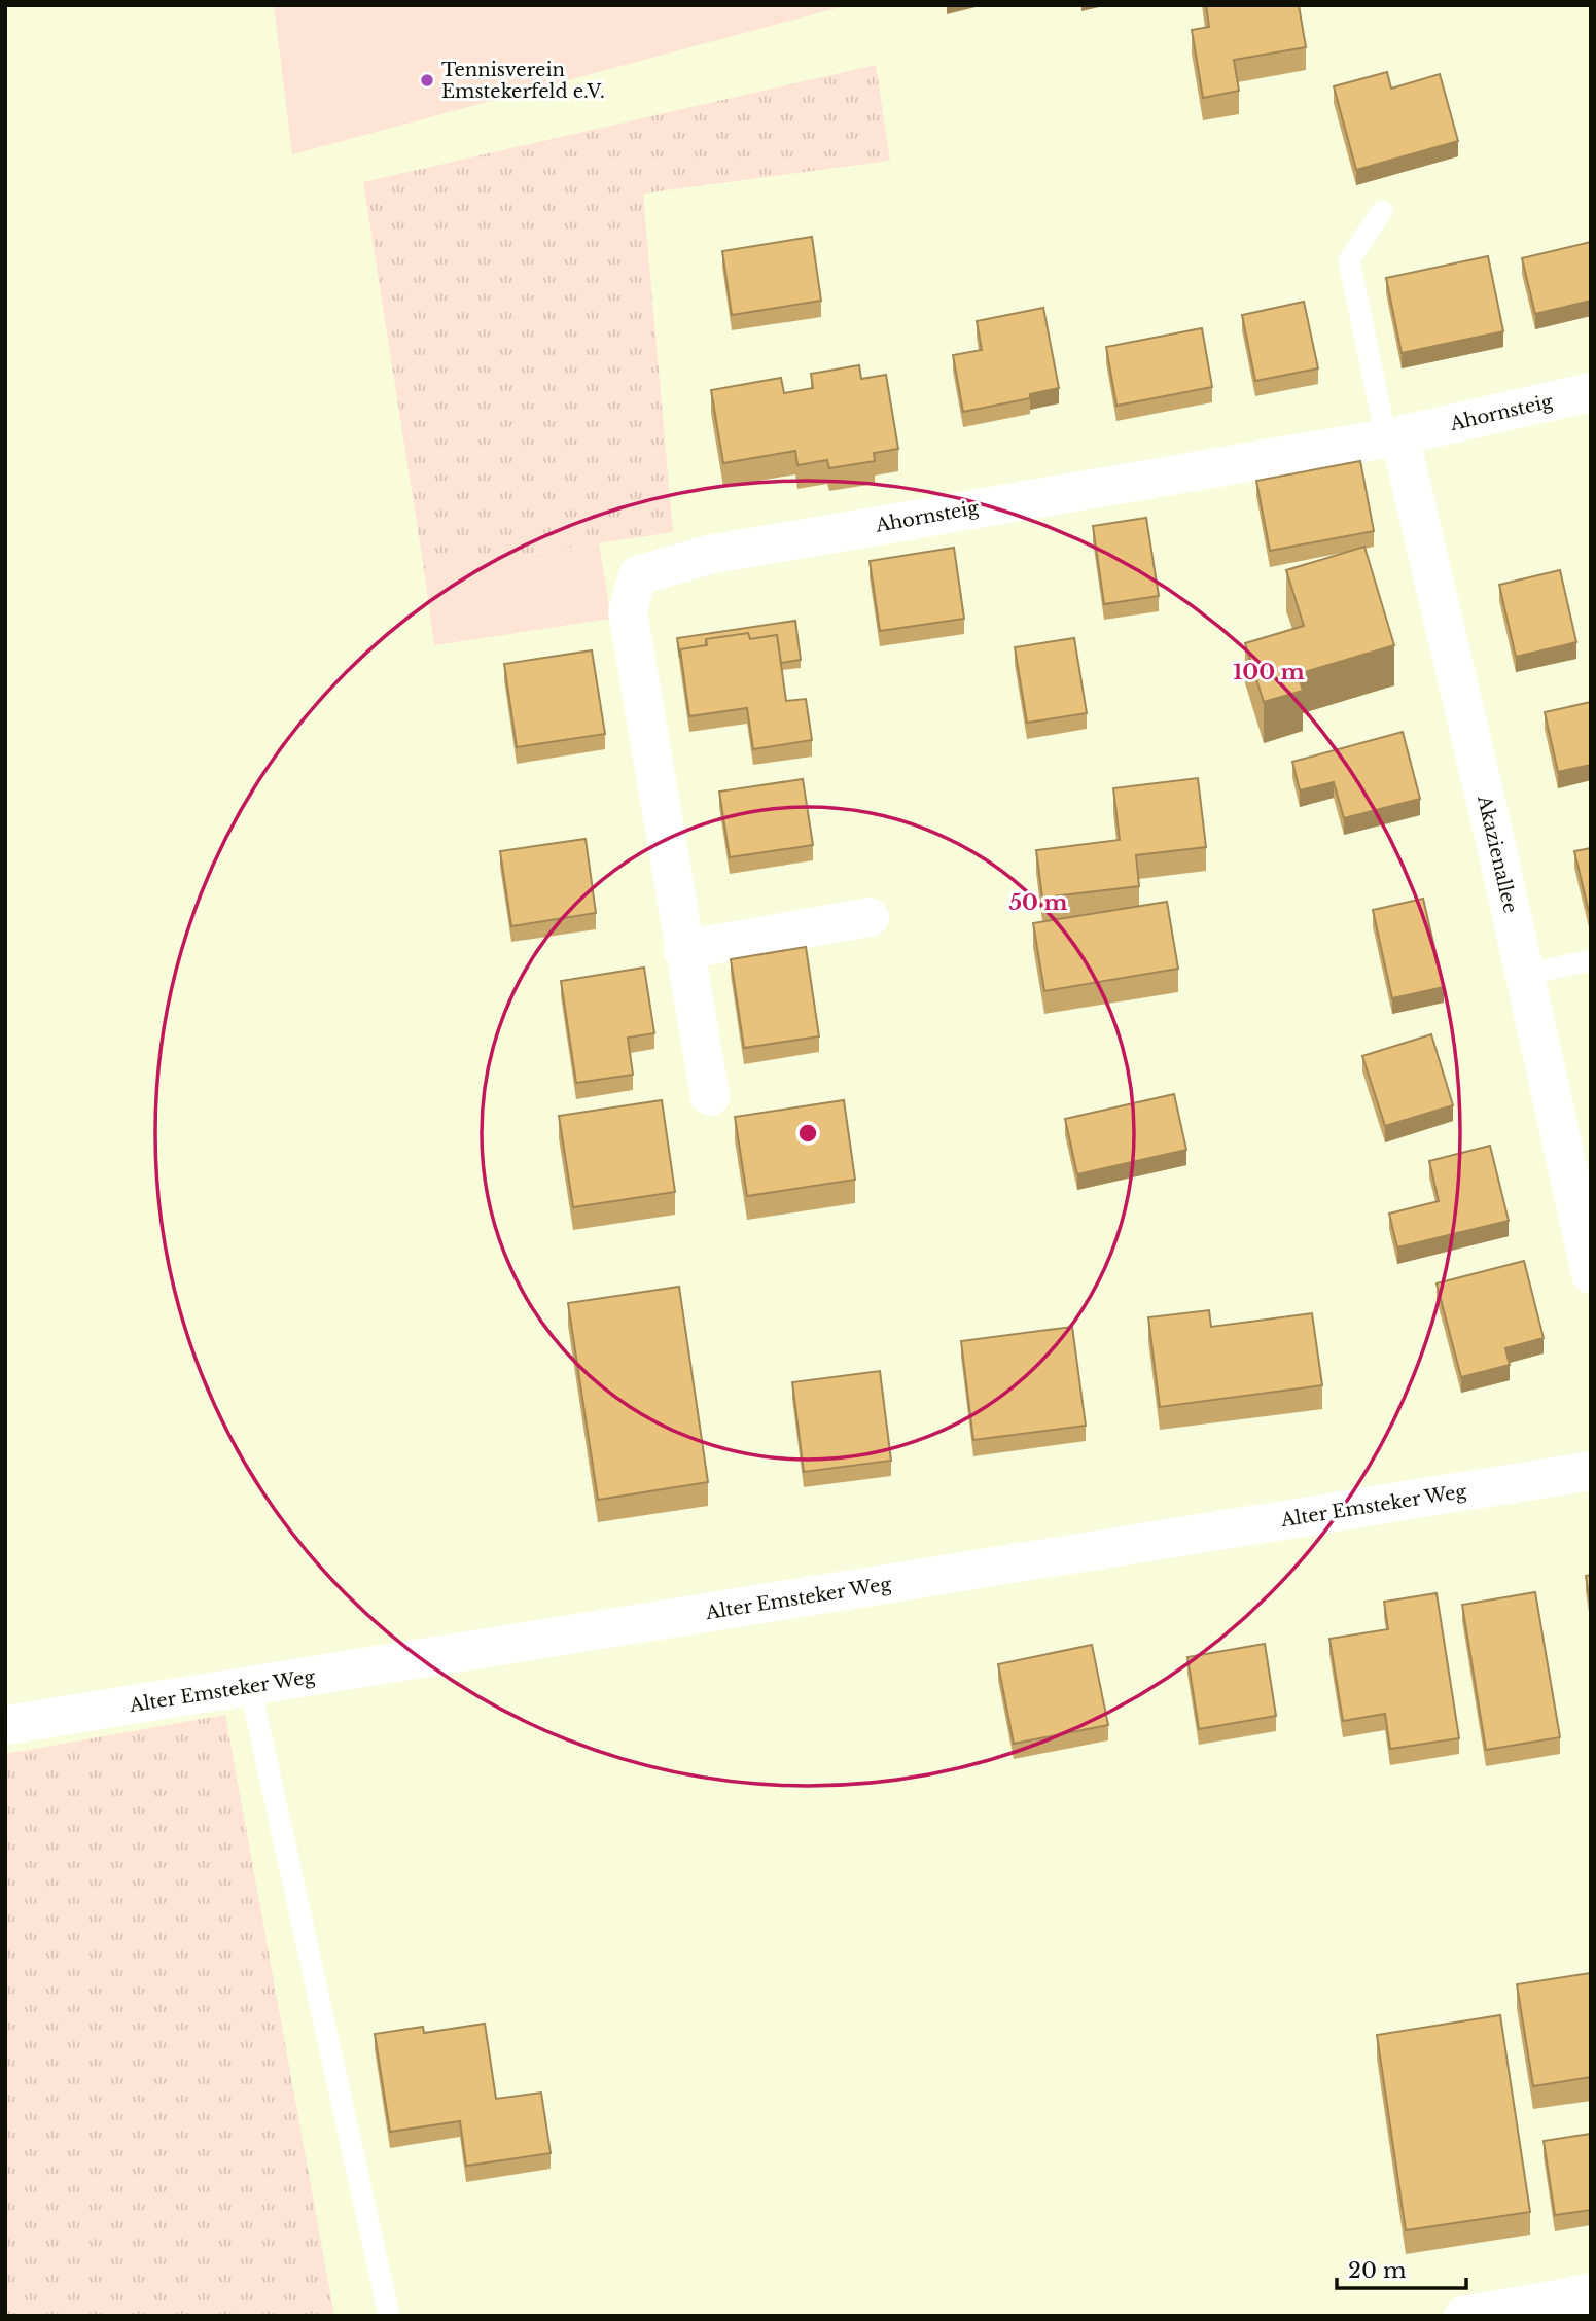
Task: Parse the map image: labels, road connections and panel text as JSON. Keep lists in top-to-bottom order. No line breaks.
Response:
{"streets":{"street":["Ahornsteig","Akazienallee","Alter Emsteker Weg"]},"crossings":[["Ahornsteig","Akazienallee"]],"places":["Tennisverein Emstekerfeld e.V."],"scale_bar":"20 m","rings":["100 m","50 m"]}
